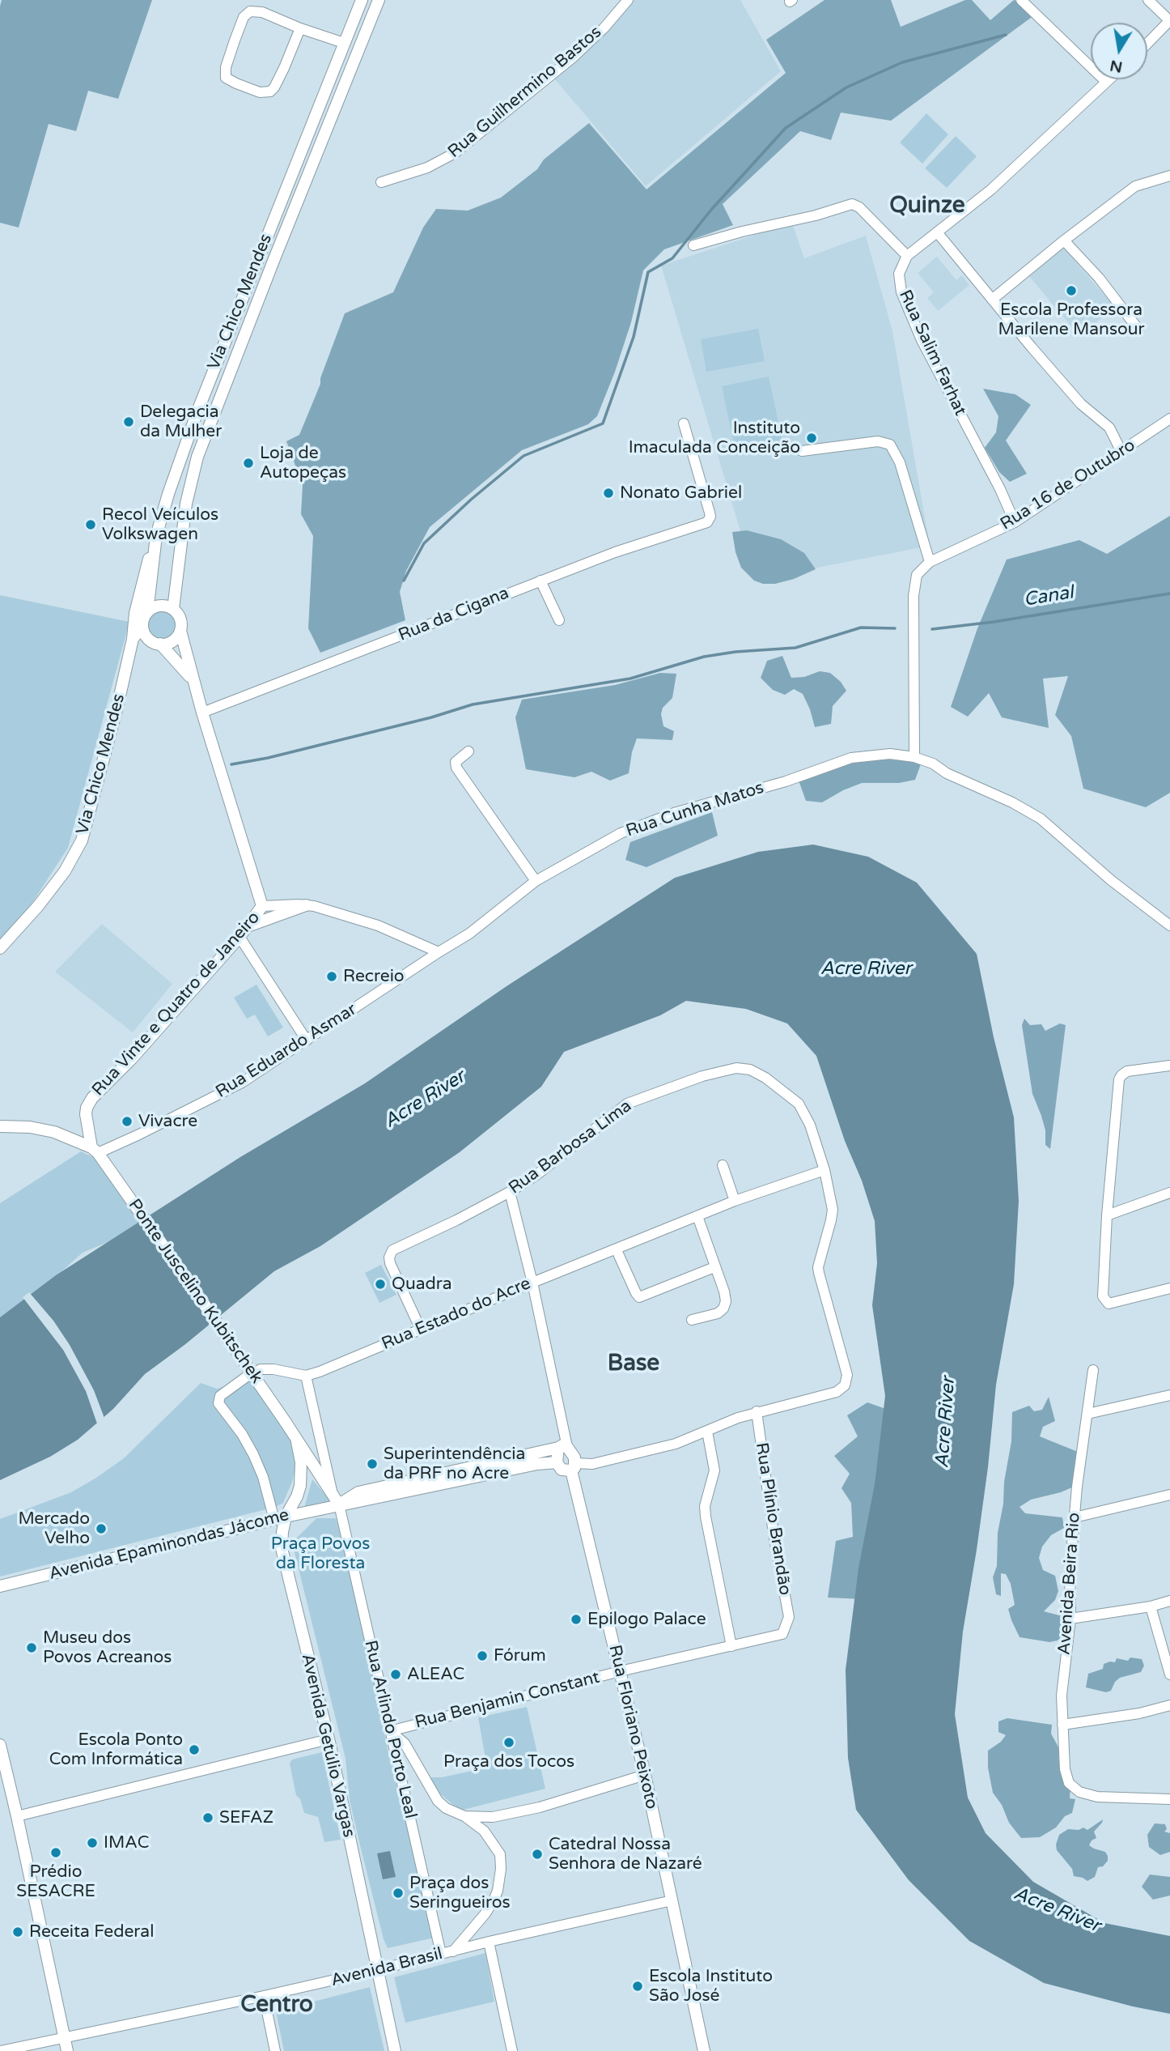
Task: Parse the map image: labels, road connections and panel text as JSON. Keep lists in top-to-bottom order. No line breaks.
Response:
{"streets":{"main road":["Via Chico Mendes","Rua Vinte e Quatro de Janeiro","Ponte Juscelino Kubitschek","Avenida Epaminondas Jácome","Rua Floriano Peixoto","Avenida Getúlio Vargas"],"street":["Rua Guilhermino Bastos","Rua Salim Farhat","Rua 16 de Outubro","Rua da Cigana","Rua Cunha Matos","Rua Eduardo Asmar","Rua Barbosa Lima","Rua Estado do Acre","Rua Plínio Brandão","Avenida Beira Rio","Rua Benjamin Constant","Rua Arlindo Porto Leal","Avenida Brasil"]},"crossings":[["Rua Salim Farhat","Rua 16 de Outubro"],["Rua Cunha Matos","Rua Eduardo Asmar"],["Rua Vinte e Quatro de Janeiro","Rua Eduardo Asmar"],["Rua Vinte e Quatro de Janeiro","Ponte Juscelino Kubitschek"],["Rua Eduardo Asmar","Ponte Juscelino Kubitschek"],["Rua Barbosa Lima","Rua Estado do Acre"],["Rua Barbosa Lima","Rua Plínio Brandão"],["Rua Barbosa Lima","Rua Floriano Peixoto"],["Ponte Juscelino Kubitschek","Avenida Getúlio Vargas"],["Rua Estado do Acre","Avenida Epaminondas Jácome"],["Rua Estado do Acre","Rua Floriano Peixoto"],["Rua Estado do Acre","Avenida Getúlio Vargas"],["Rua Plínio Brandão","Rua Benjamin Constant"],["Avenida Epaminondas Jácome","Rua Floriano Peixoto"],["Avenida Epaminondas Jácome","Rua Arlindo Porto Leal"],["Avenida Epaminondas Jácome","Avenida Getúlio Vargas"],["Rua Benjamin Constant","Rua Floriano Peixoto"],["Rua Benjamin Constant","Rua Arlindo Porto Leal"],["Rua Floriano Peixoto","Avenida Brasil"],["Rua Arlindo Porto Leal","Avenida Getúlio Vargas"],["Rua Arlindo Porto Leal","Avenida Brasil"],["Avenida Getúlio Vargas","Avenida Brasil"]],"districts":["Quinze","Base","Centro"],"water":["Canal","Acre River"],"parks":["Praça Povos da Floresta"],"places":["Escola Professora Marilene Mansour","Delegacia da Mulher","Instituto Imaculada Conceição","Loja de Autopeças","Nonato Gabriel","Recol Veículos Volkswagen","Recreio","Vivacre","Quadra","Superintendência da PRF no Acre","Mercado Velho","Epilogo Palace","Museu dos Povos Acreanos","Fórum","ALEAC","Praça dos Tocos","Escola Ponto Com Informática","SEFAZ","IMAC","Prédio SESACRE","Catedral Nossa Senhora de Nazaré","Praça dos Seringueiros","Receita Federal","Escola Instituto São José"],"north":"bottom"}
